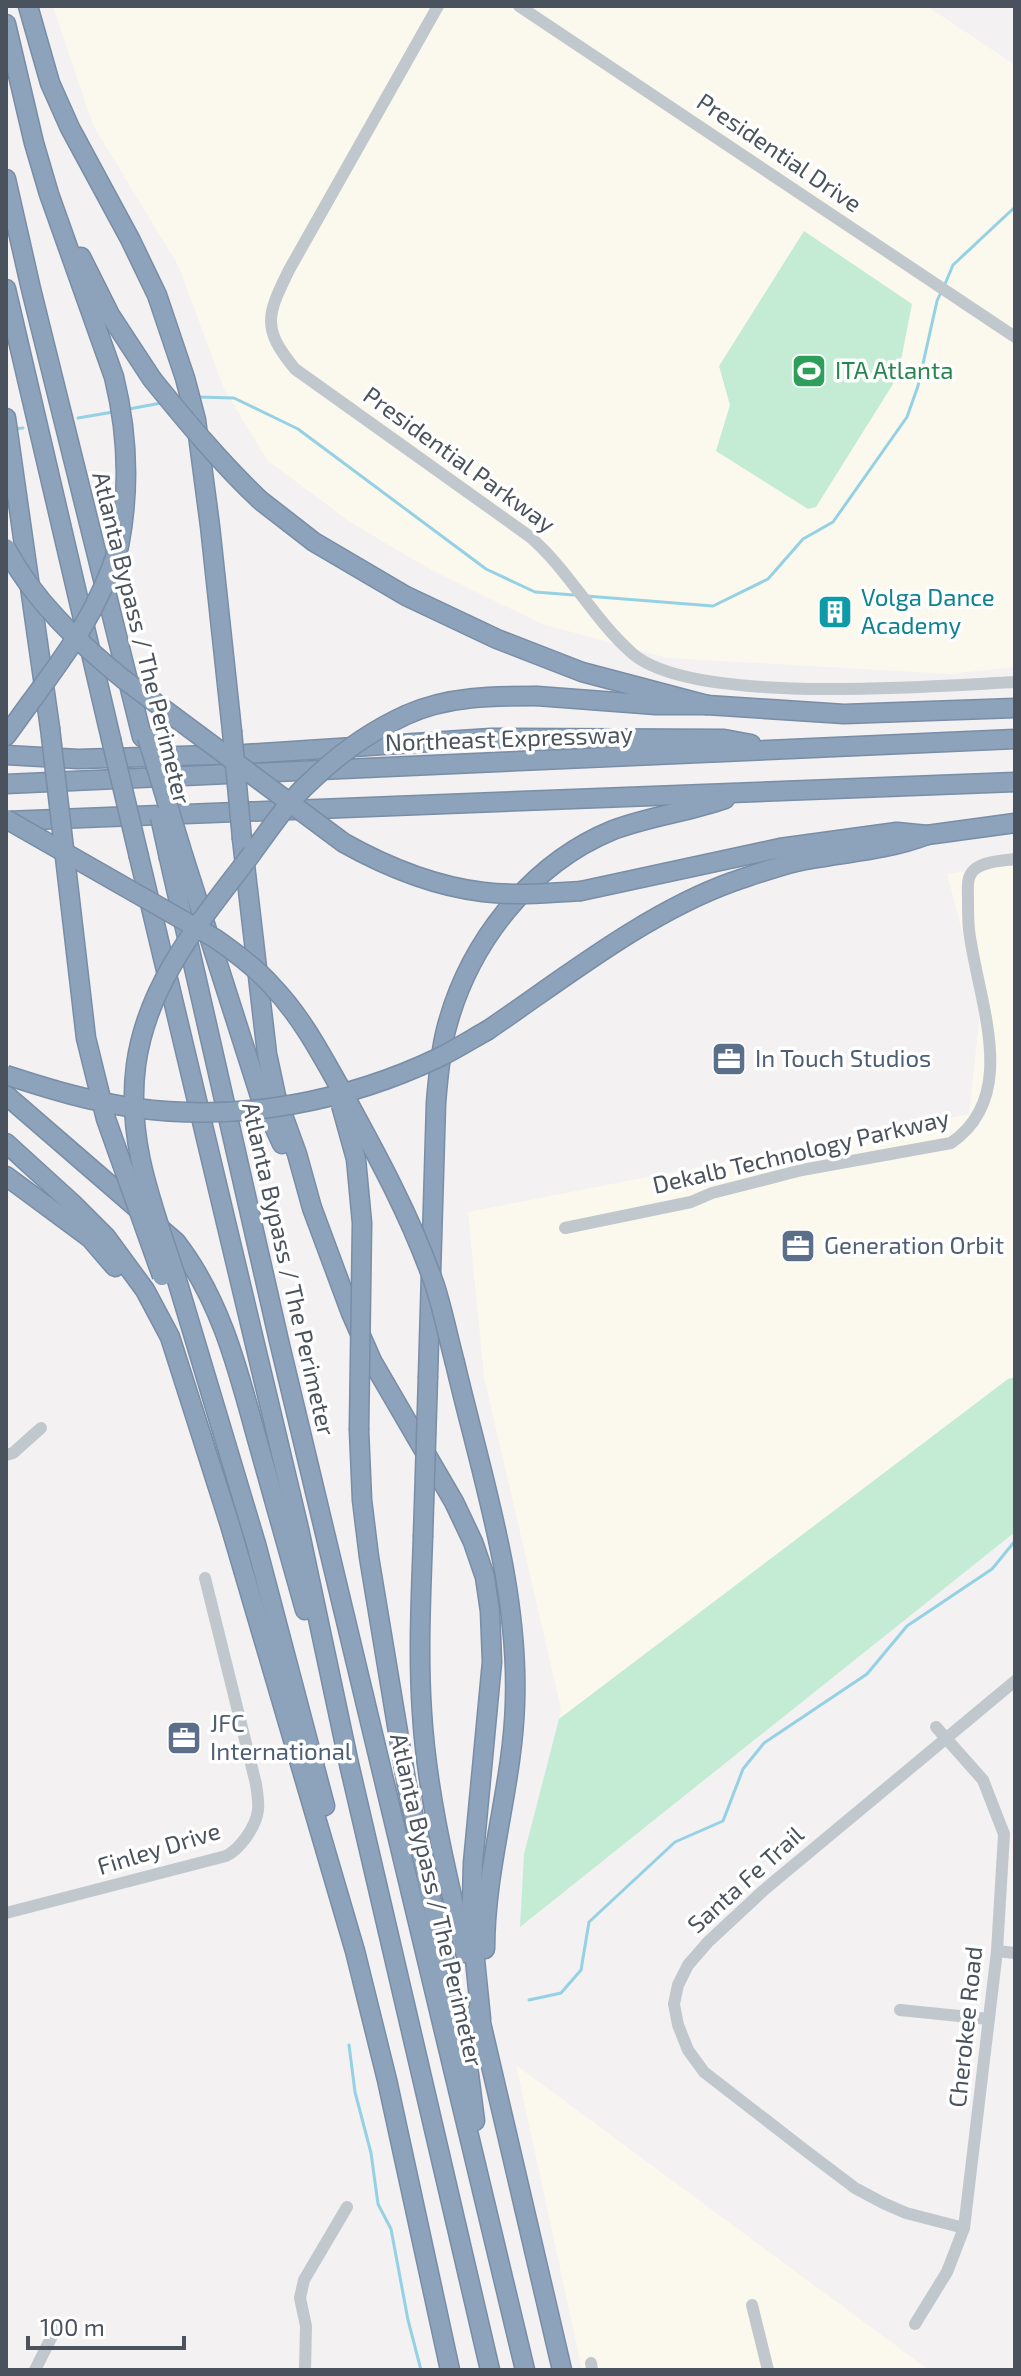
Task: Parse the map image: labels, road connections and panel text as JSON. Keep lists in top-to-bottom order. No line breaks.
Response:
{"streets":{"highway":["Atlanta Bypass / The Perimeter","Northeast Expressway"],"street":["Presidential Drive","Presidential Parkway","Dekalb Technology Parkway","Finley Drive","Santa Fe Trail","Cherokee Road"]},"crossings":[["Santa Fe Trail","Cherokee Road"]],"places":{"sports":["ITA Atlanta"],"building":["Volga Dance Academy"],"office":["In Touch Studios","Generation Orbit","JFC International"]},"scale_bar":"100 m"}
